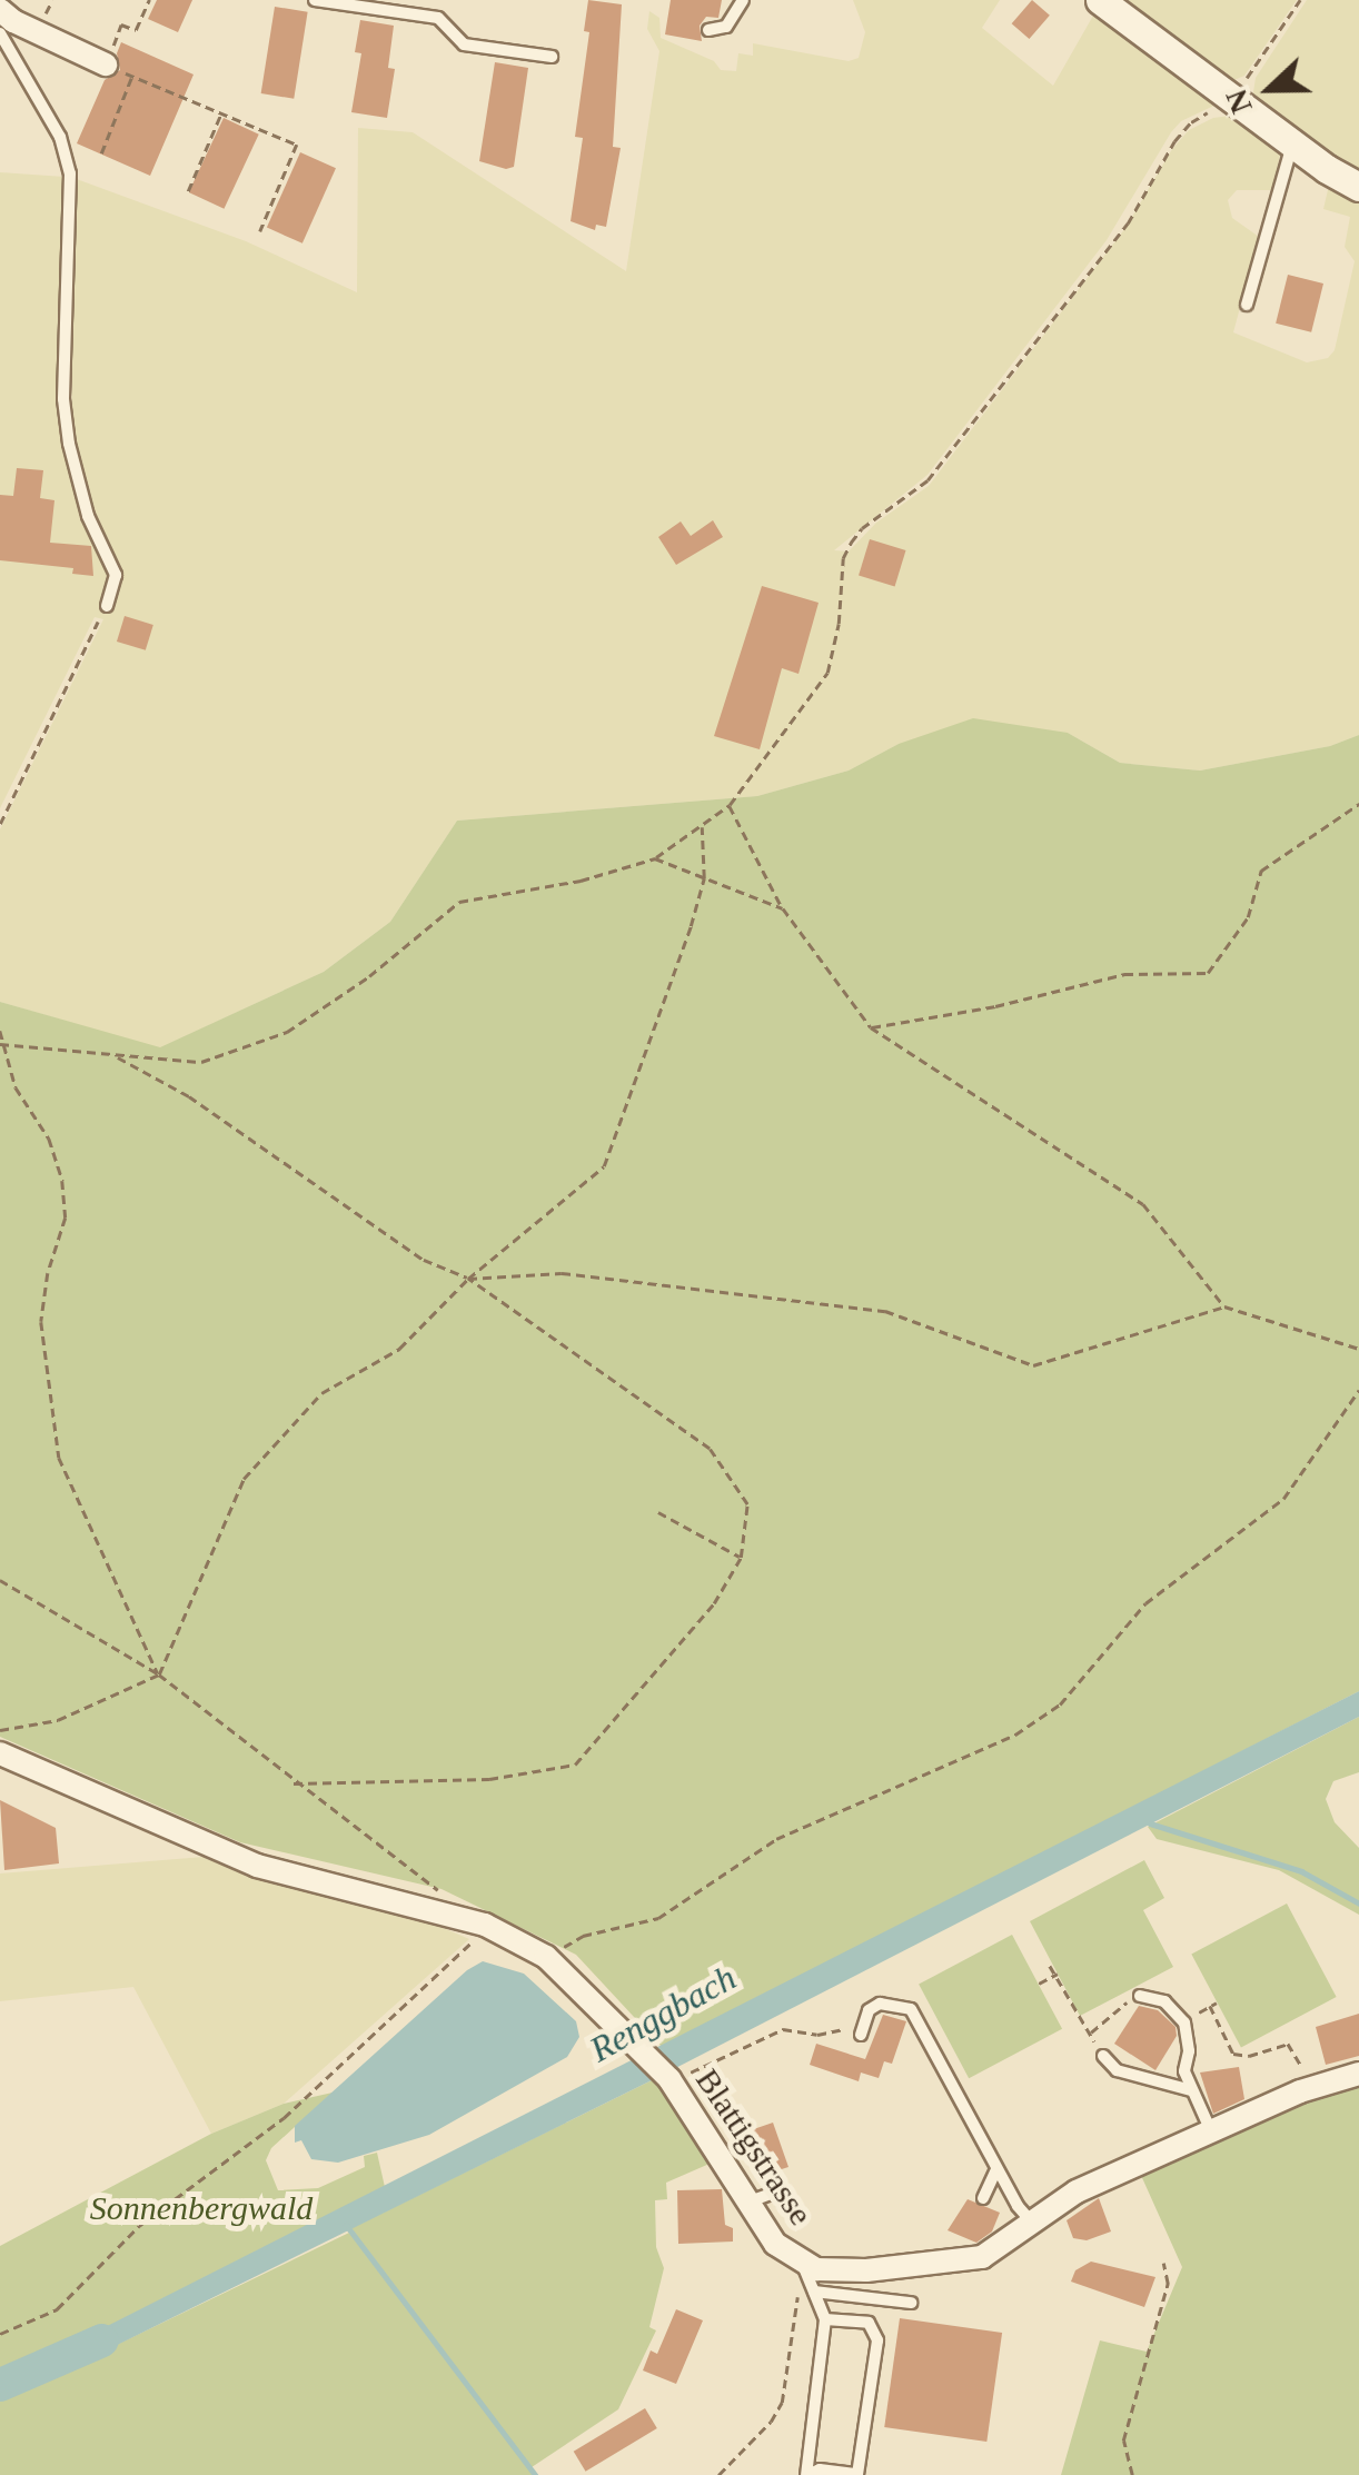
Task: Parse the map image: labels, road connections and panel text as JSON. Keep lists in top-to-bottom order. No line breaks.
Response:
{"streets":{"street":["Blattigstrasse"]},"water":["Renggbach"],"parks":["Sonnenbergwald"],"north":"left"}
